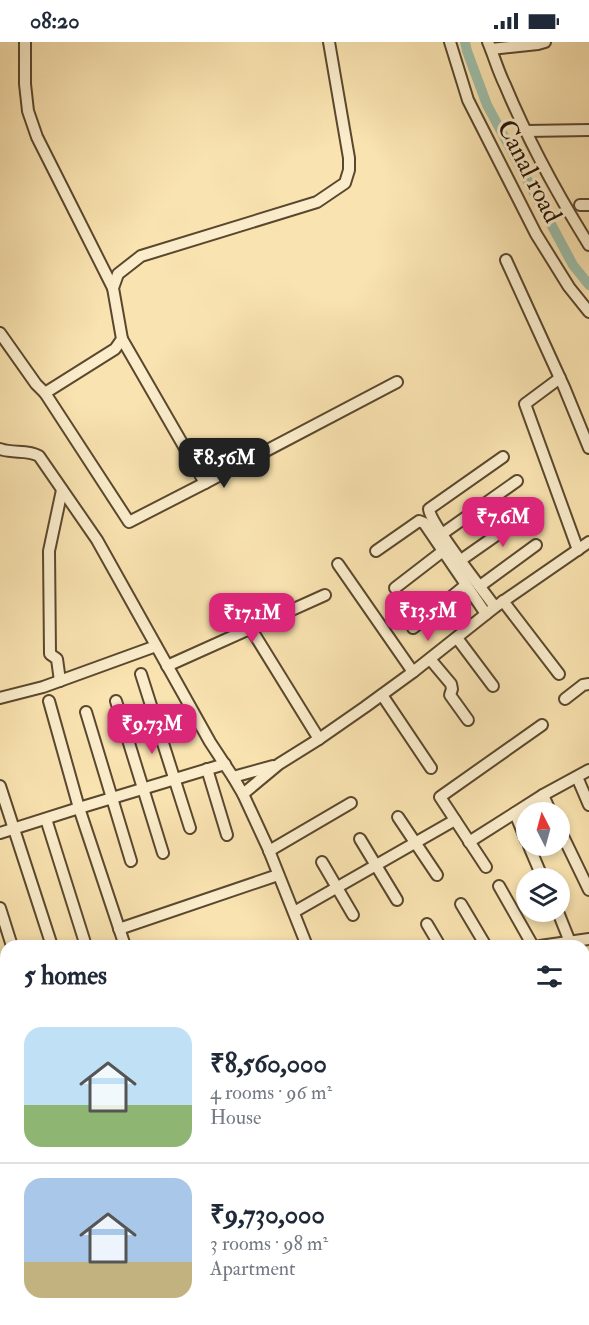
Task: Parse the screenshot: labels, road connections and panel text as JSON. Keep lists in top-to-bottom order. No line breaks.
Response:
{"streets":{"street":["Canal road"]},"north":"top","page":{"status":"08:20","price":["₹8.56M","₹7.6M","₹13.5M","₹17.1M","₹9.73M"],"heading":"5 homes","list":[{"name":"₹8,560,000","note":"4 rooms · 96 m² · House"},{"name":"₹9,730,000","note":"3 rooms · 98 m² · Apartment"}]}}
